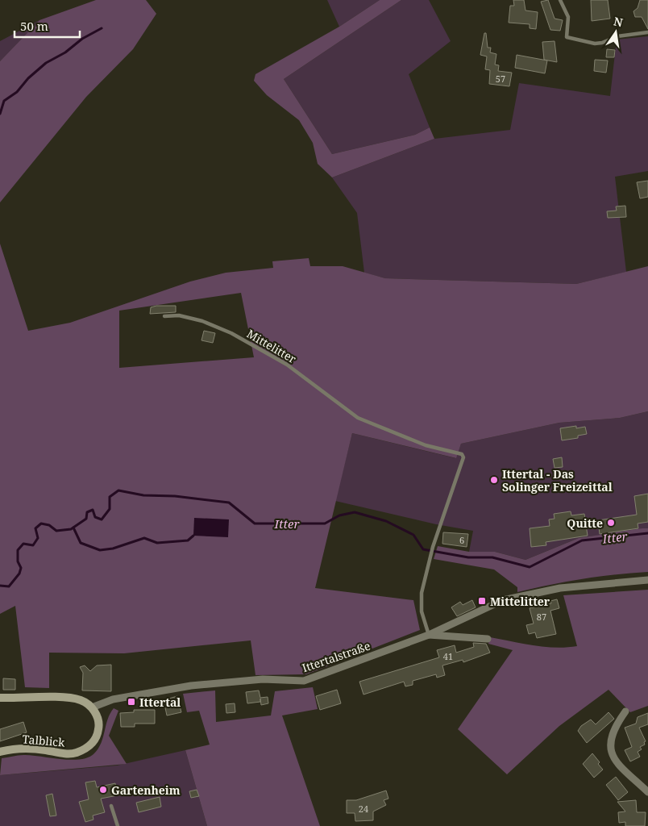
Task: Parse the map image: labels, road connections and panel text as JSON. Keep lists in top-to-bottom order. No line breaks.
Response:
{"streets":{"main road":["Talblick"],"street":["Ittertalstraße"],"lane":["Mittelitter"]},"crossings":[["Mittelitter","Ittertalstraße"],["Ittertalstraße","Talblick"]],"water":["Itter"],"places":{"other":["Ittertal - Das Solinger Freizeittal","Quitte","Gartenheim"],"transit":["Mittelitter","Ittertal"]},"house_numbers":["57","6","87","41","24"],"scale_bar":"50 m","north":"top"}
